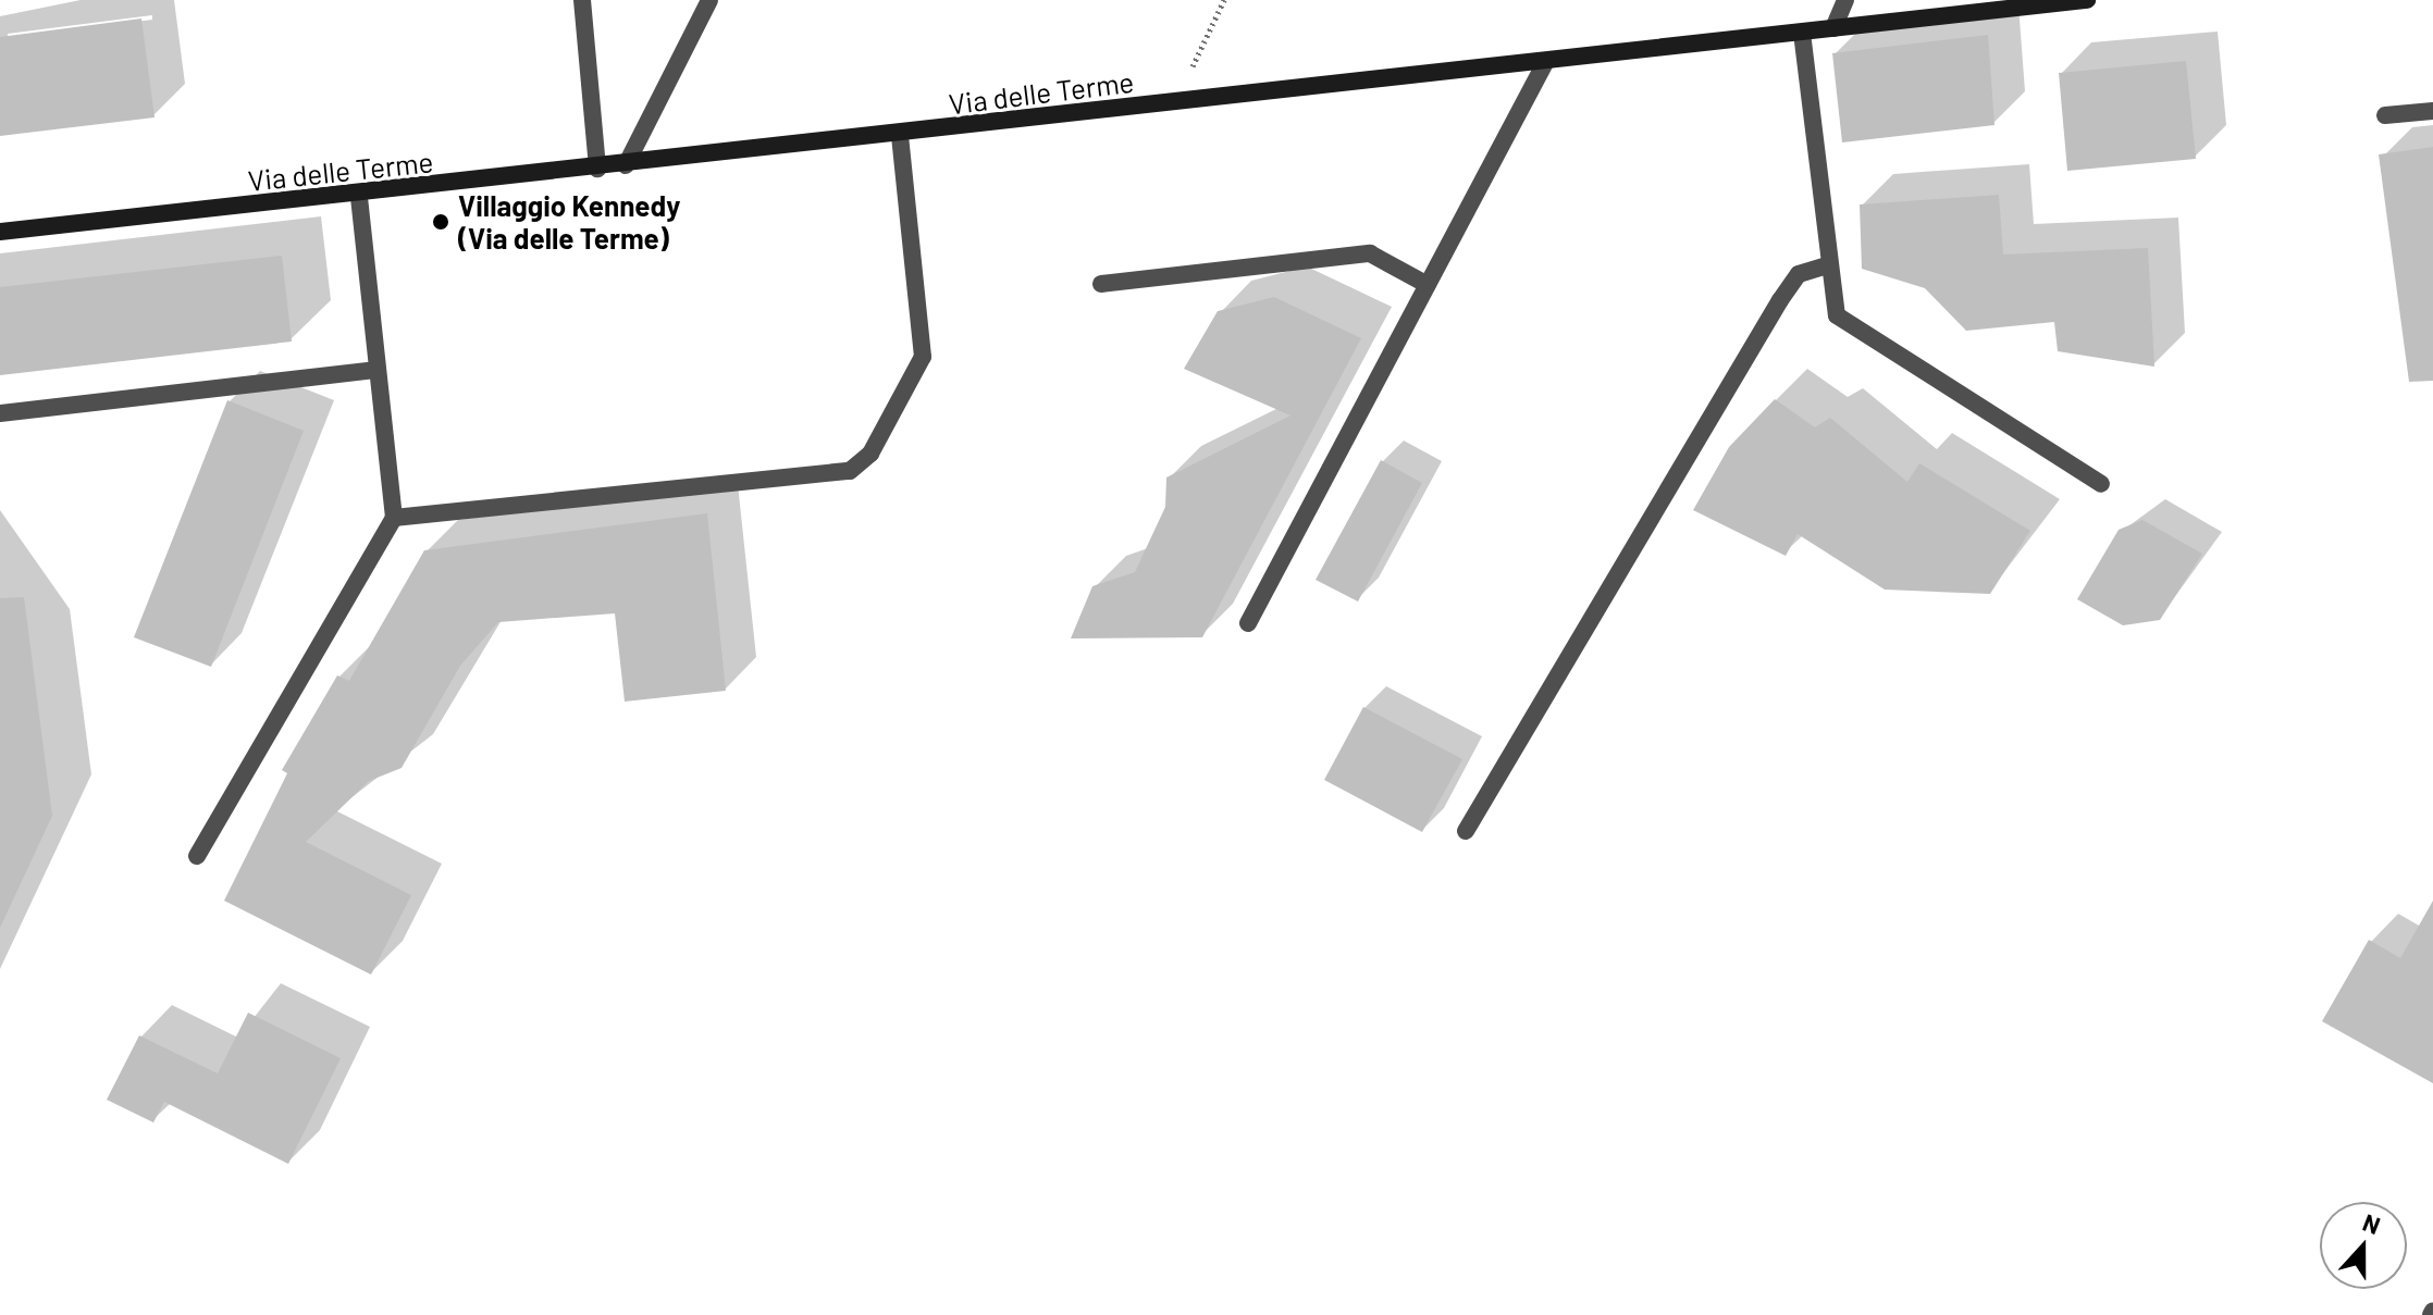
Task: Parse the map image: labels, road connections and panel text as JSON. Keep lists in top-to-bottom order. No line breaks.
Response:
{"streets":{"main road":["Via delle Terme"]},"places":["Villaggio Kennedy (Via delle Terme)"],"north":"top"}
